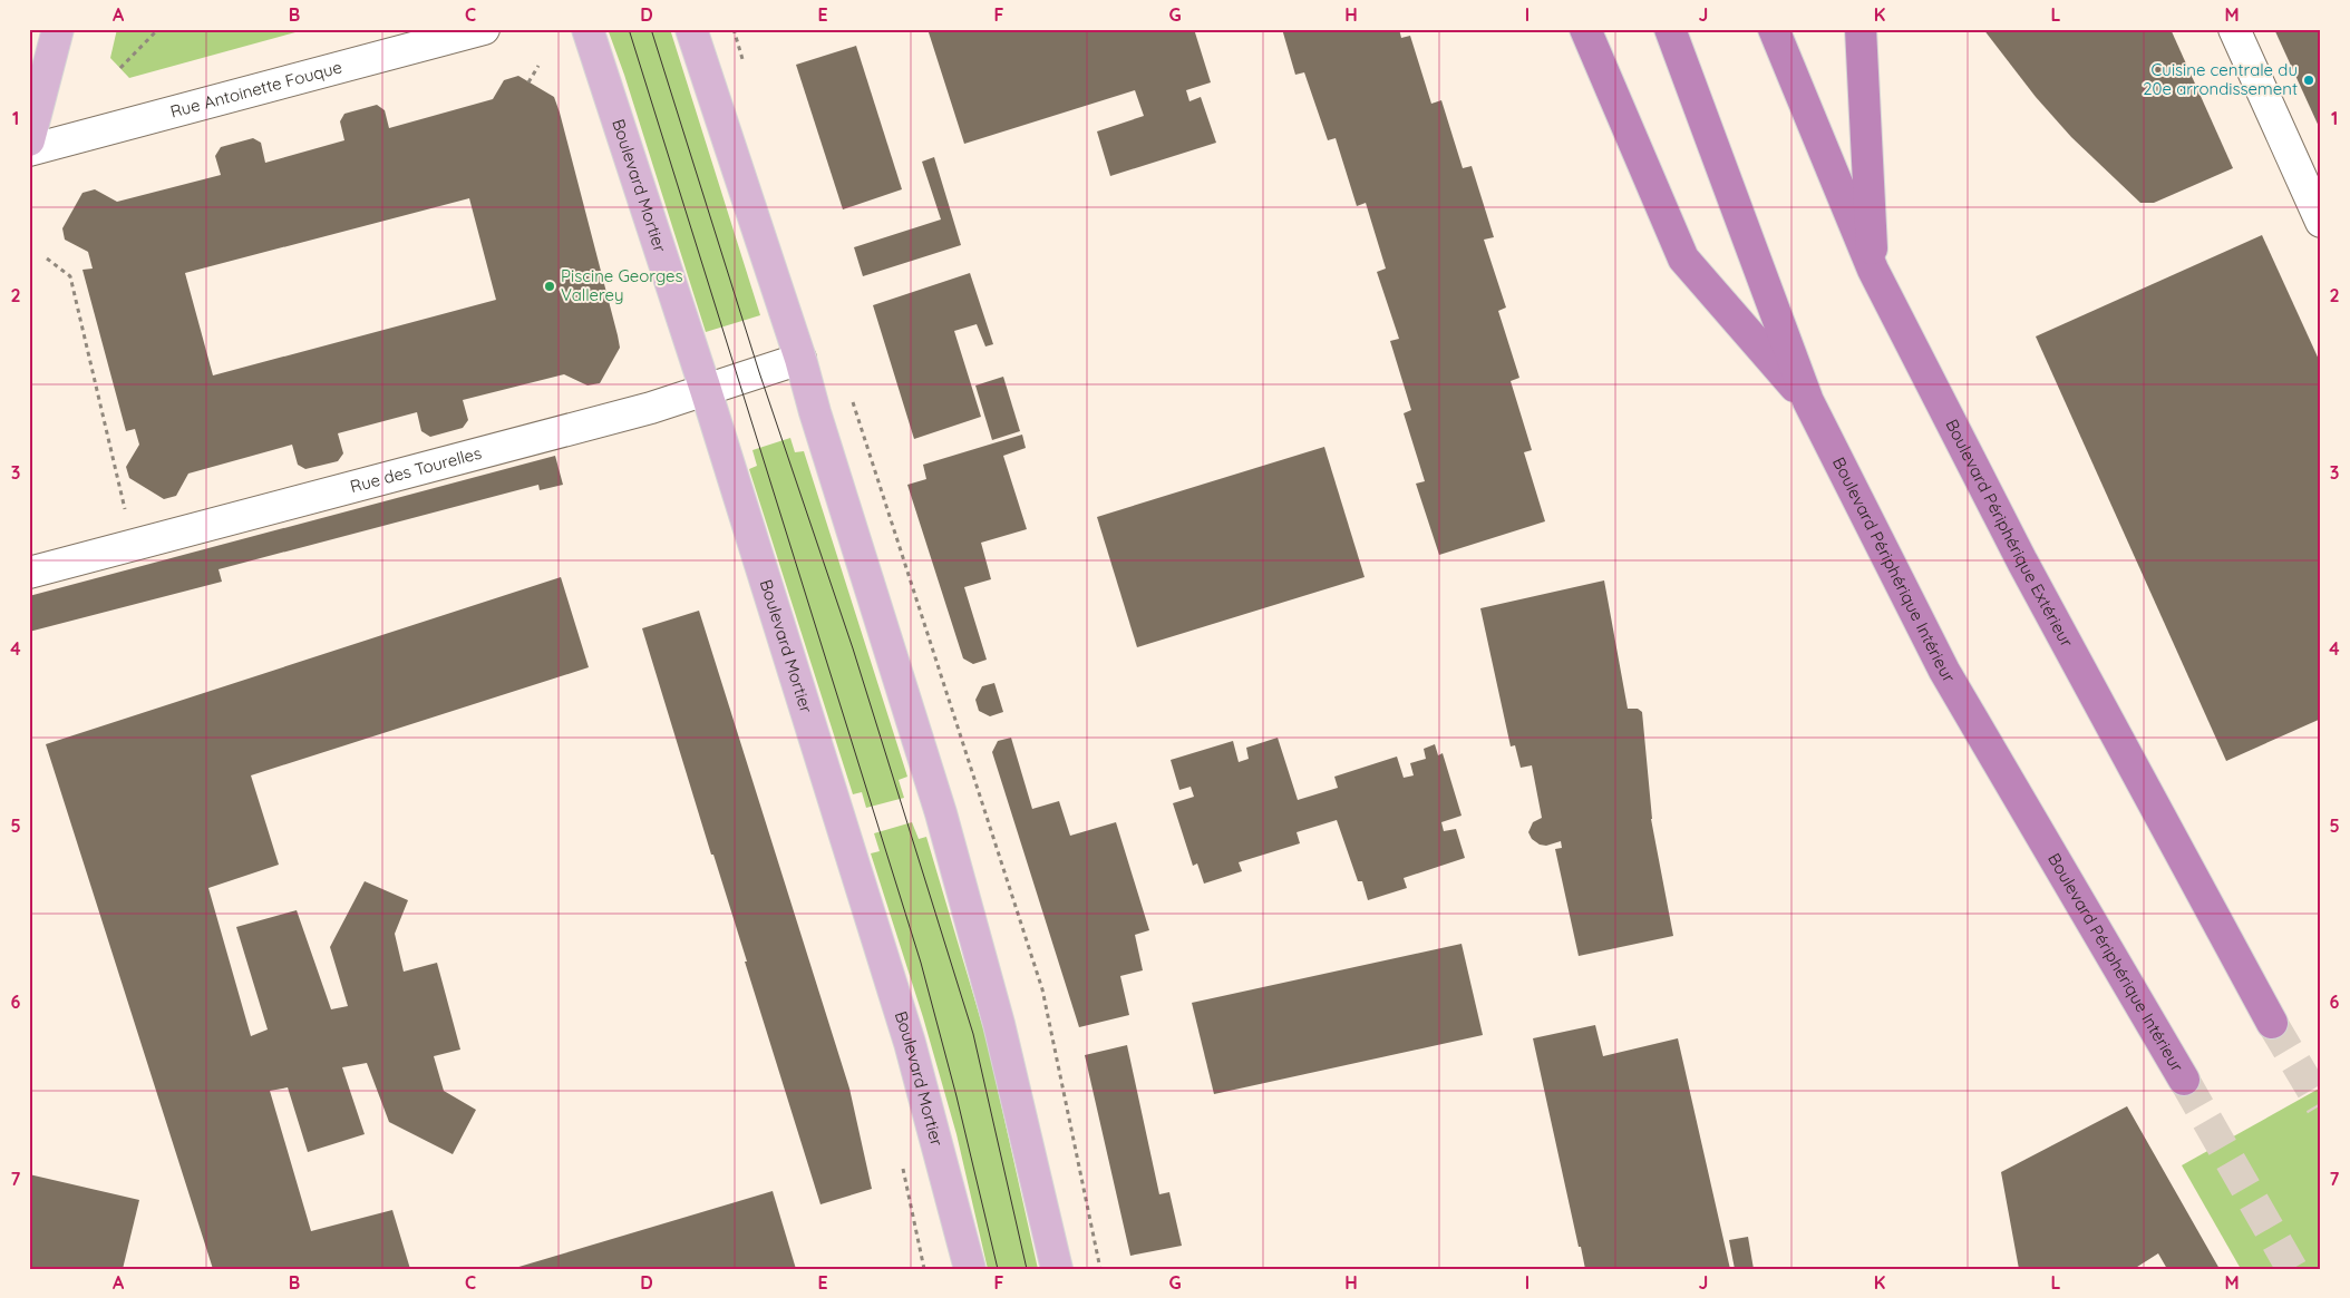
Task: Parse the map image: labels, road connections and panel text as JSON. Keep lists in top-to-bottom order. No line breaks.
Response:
{"streets":{"highway":["Boulevard Périphérique Extérieur","Boulevard Périphérique Intérieur"],"main road":["Boulevard Mortier"],"street":["Rue Antoinette Fouque","Rue des Tourelles"]},"crossings":[["Boulevard Mortier","Rue des Tourelles"]],"places":["Cuisine centrale du 20e arrondissement","Piscine Georges Vallerey"],"grid":{"columns":["A","B","C","D","E","F","G","H","I","J","K","L","M"],"rows":["1","2","3","4","5","6","7"]}}
